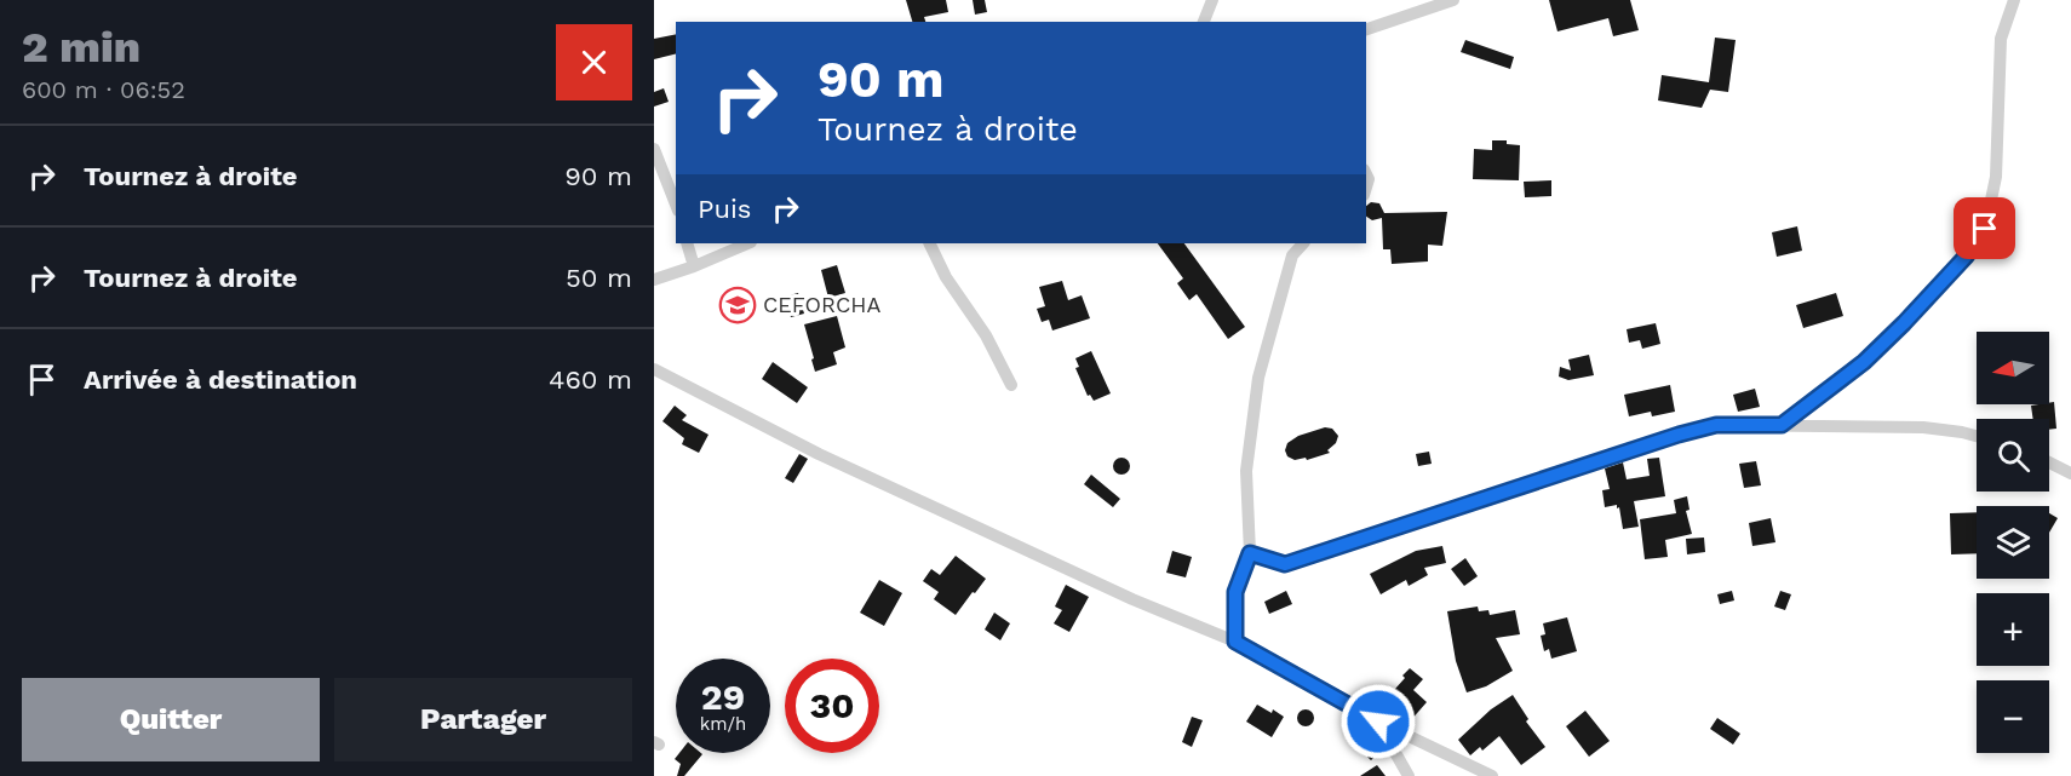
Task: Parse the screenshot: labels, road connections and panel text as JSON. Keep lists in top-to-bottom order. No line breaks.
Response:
{"places":{"school or university":["CEFORCHA"]},"north":"left","page":{"heading":["2 min","600 m · 06:52"],"turn":["90 m","Tournez à droite"],"list":[{"name":"Tournez à droite","value":"90 m"},{"name":"Tournez à droite","value":"50 m"},{"name":"Arrivée à destination","value":"460 m"}],"then":"Puis","map_buttons":["+","−"],"speed":"29 km/h","limit":"30","buttons":["Quitter","Partager"]}}
